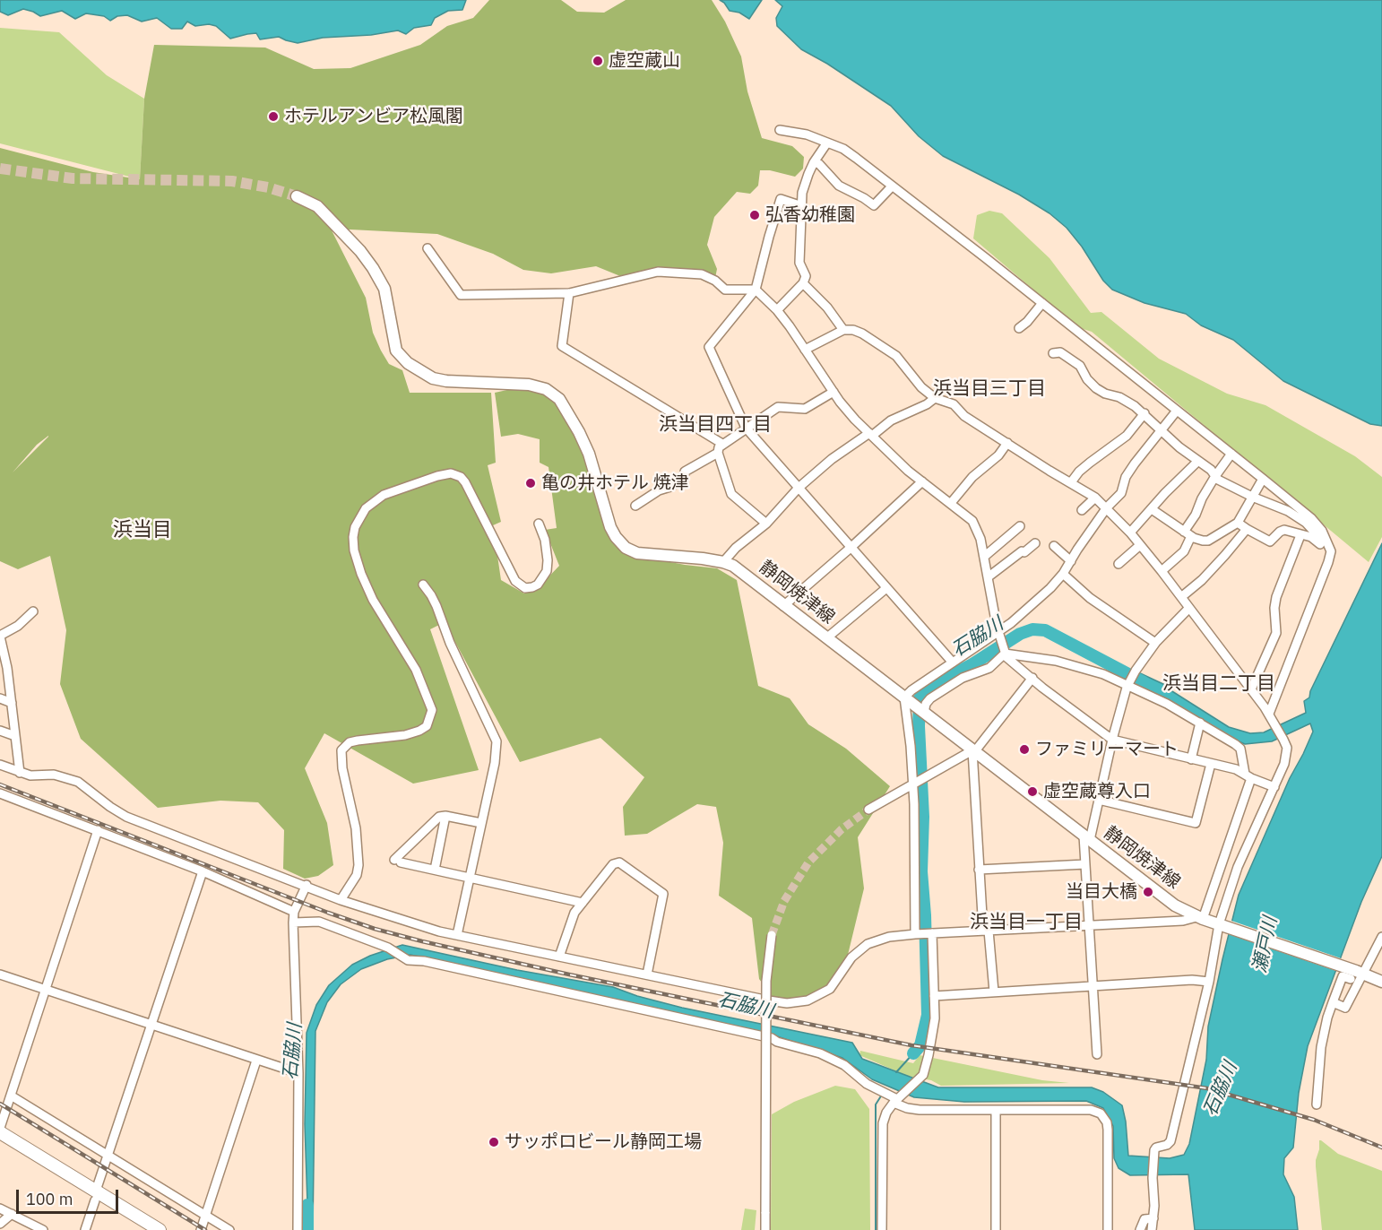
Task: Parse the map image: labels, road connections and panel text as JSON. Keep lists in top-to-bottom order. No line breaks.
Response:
{"streets":{"main road":["静岡焼津線"]},"districts":["浜当目三丁目","浜当目四丁目","浜当目","浜当目二丁目","浜当目一丁目"],"water":["石脇川","瀬戸川"],"places":["虚空蔵山","ホテルアンビア松風閣","弘香幼稚園","亀の井ホテル 焼津","ファミリーマート","虚空蔵尊入口","当目大橋","サッポロビール静岡工場"],"scale_bar":"100 m"}
